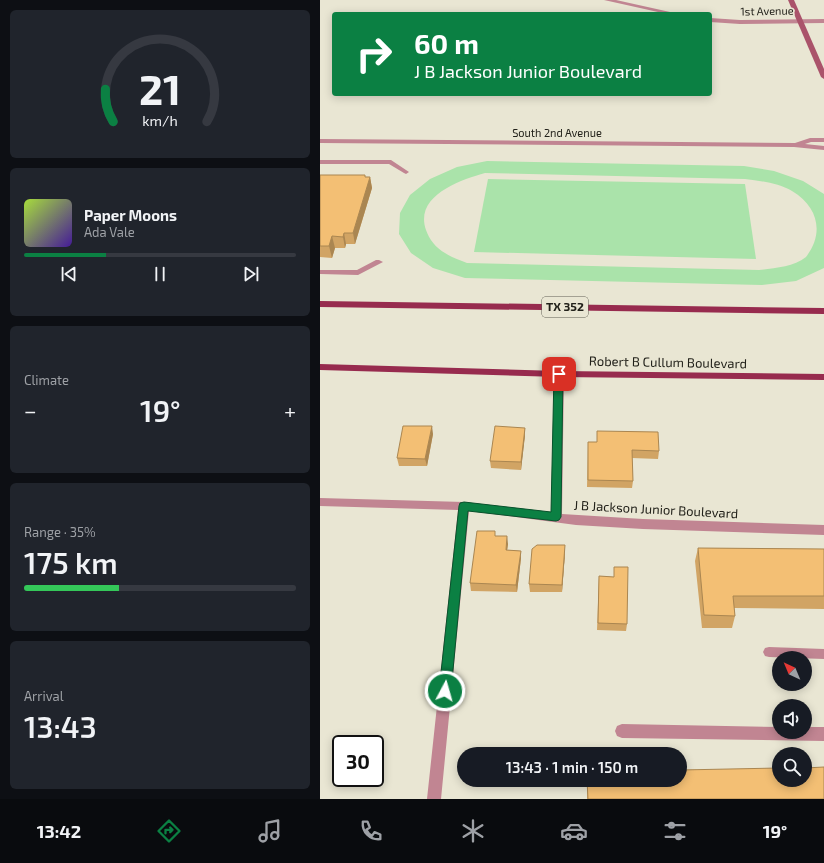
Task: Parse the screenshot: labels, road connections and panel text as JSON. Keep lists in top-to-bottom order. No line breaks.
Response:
{"streets":{"main road":["TX 352","Robert B Cullum Boulevard"],"street":["1st Avenue","South 2nd Avenue","J B Jackson Junior Boulevard"]},"north":"top left","page":{"turn":["60 m","J B Jackson Junior Boulevard"],"song":["Paper Moons","Ada Vale"],"tile":["Climate",["Range · 35%","175 km"],["Arrival","13:43"]],"heat":["−","19°","+"],"limit":"30","trip":"13:43 · 1 min · 150 m","tabs":["13:42","19°"],"gauge":["21","km/h"]}}
